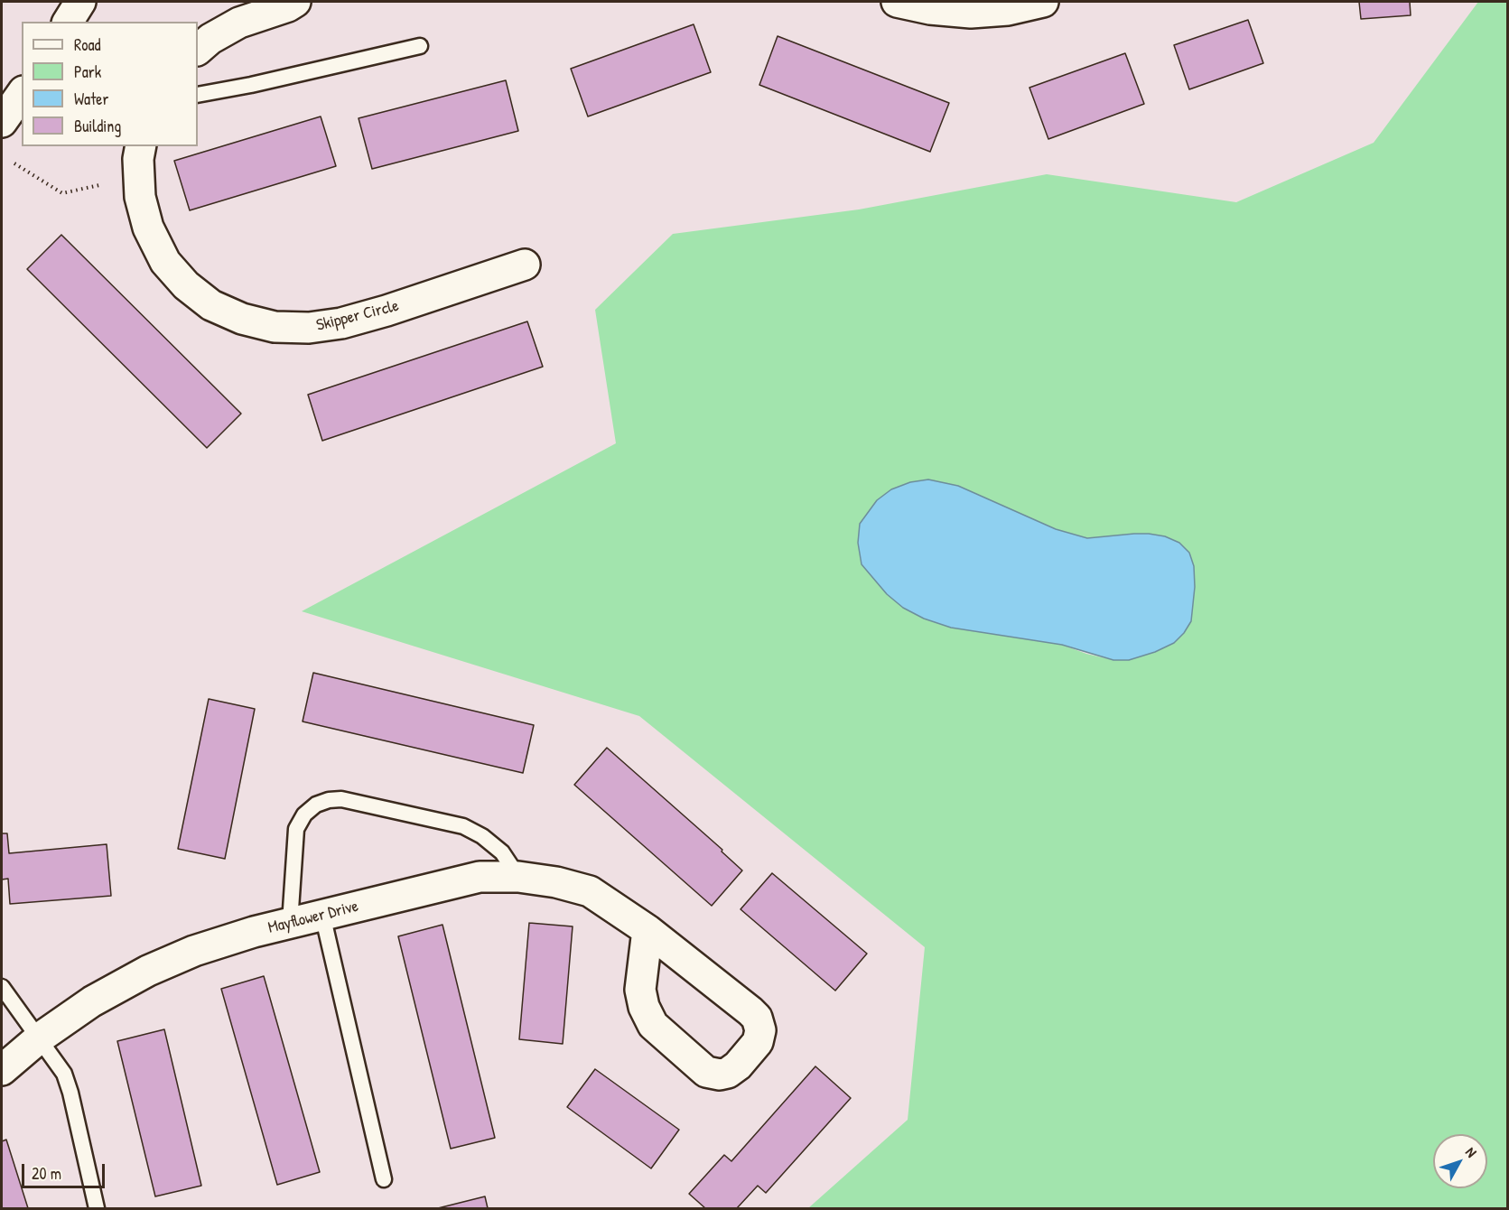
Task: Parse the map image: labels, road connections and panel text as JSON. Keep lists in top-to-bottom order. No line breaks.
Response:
{"streets":{"street":["Skipper Circle","Mayflower Drive"]},"legend":["Road","Park","Water","Building"],"scale_bar":"20 m","north":"top right"}
